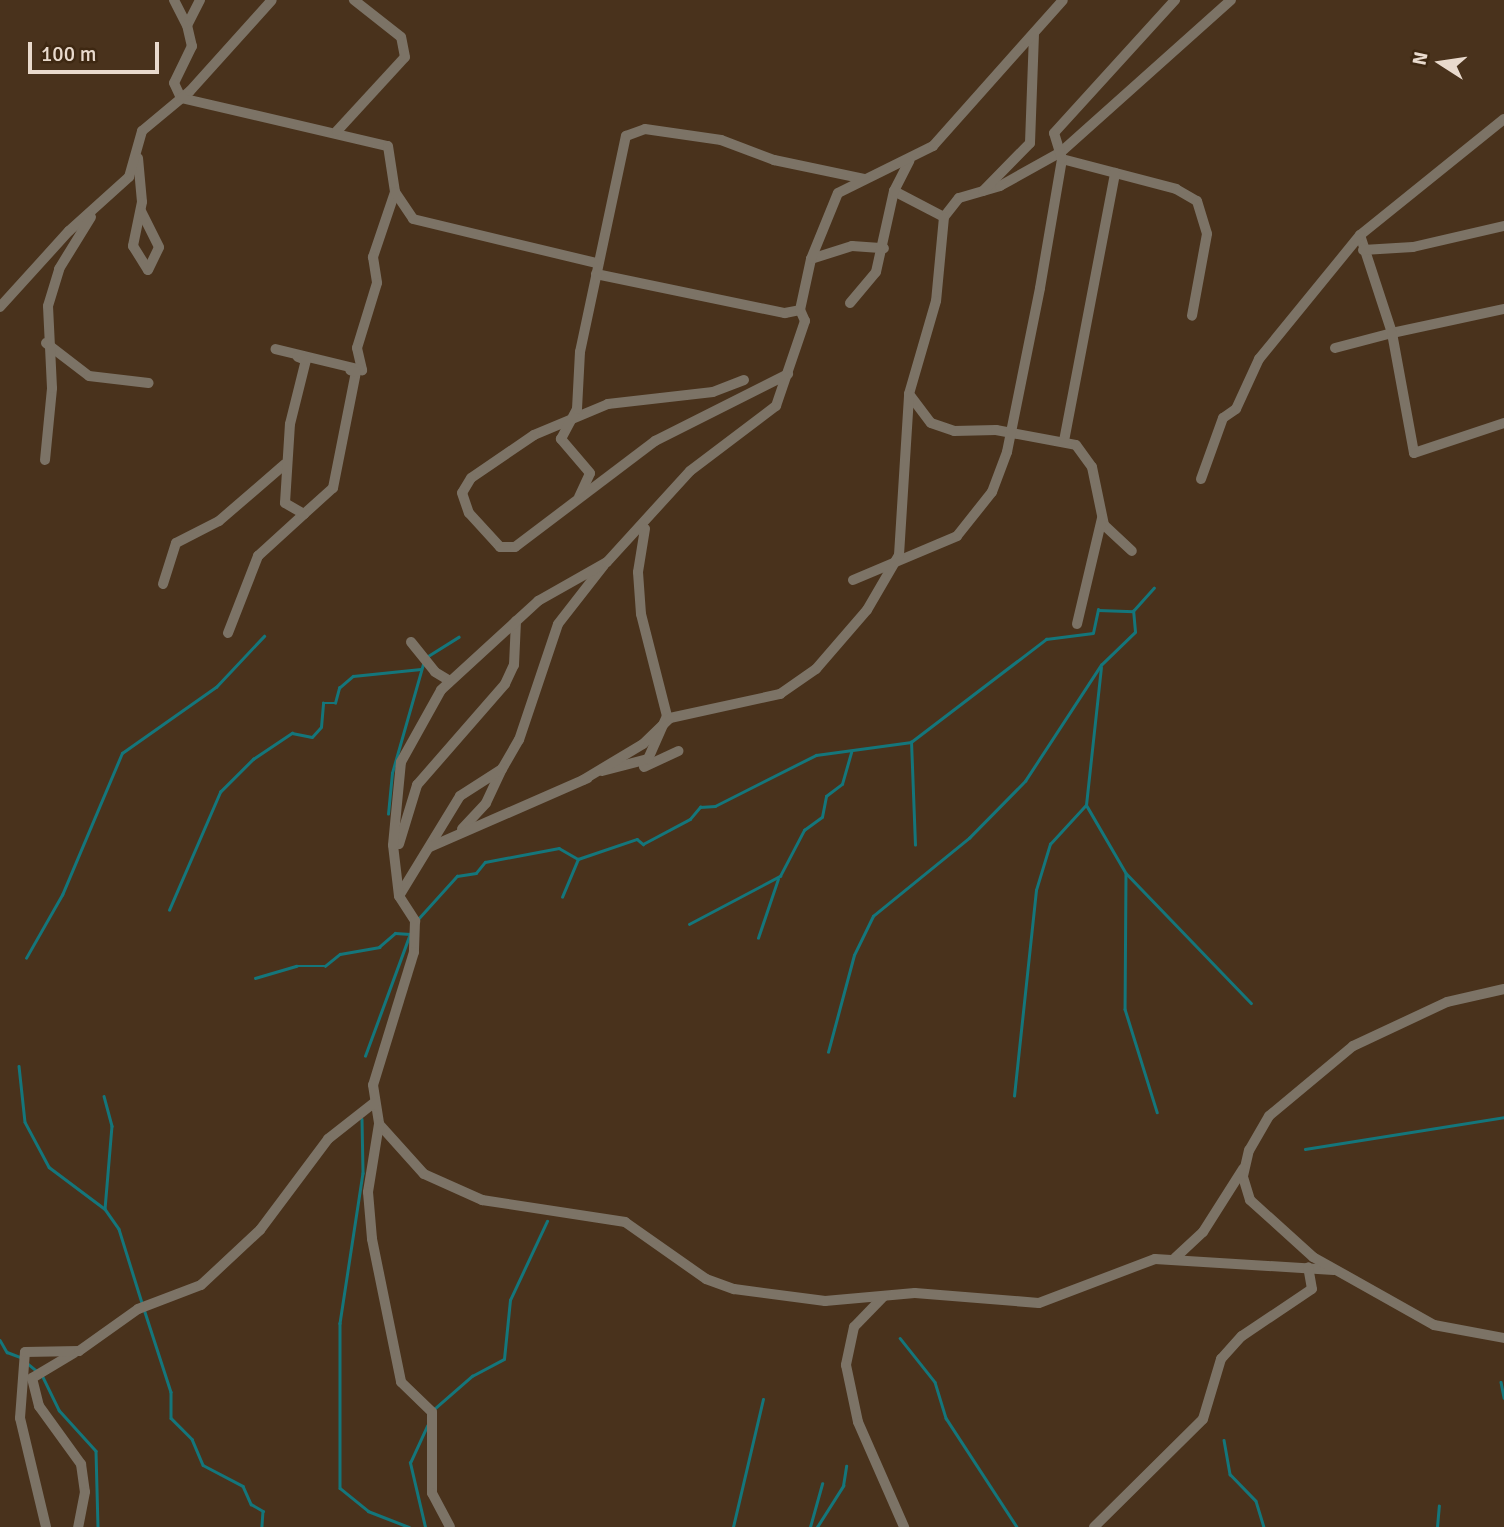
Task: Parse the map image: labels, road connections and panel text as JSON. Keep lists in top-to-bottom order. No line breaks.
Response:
{"scale_bar":"100 m","north":"left"}
